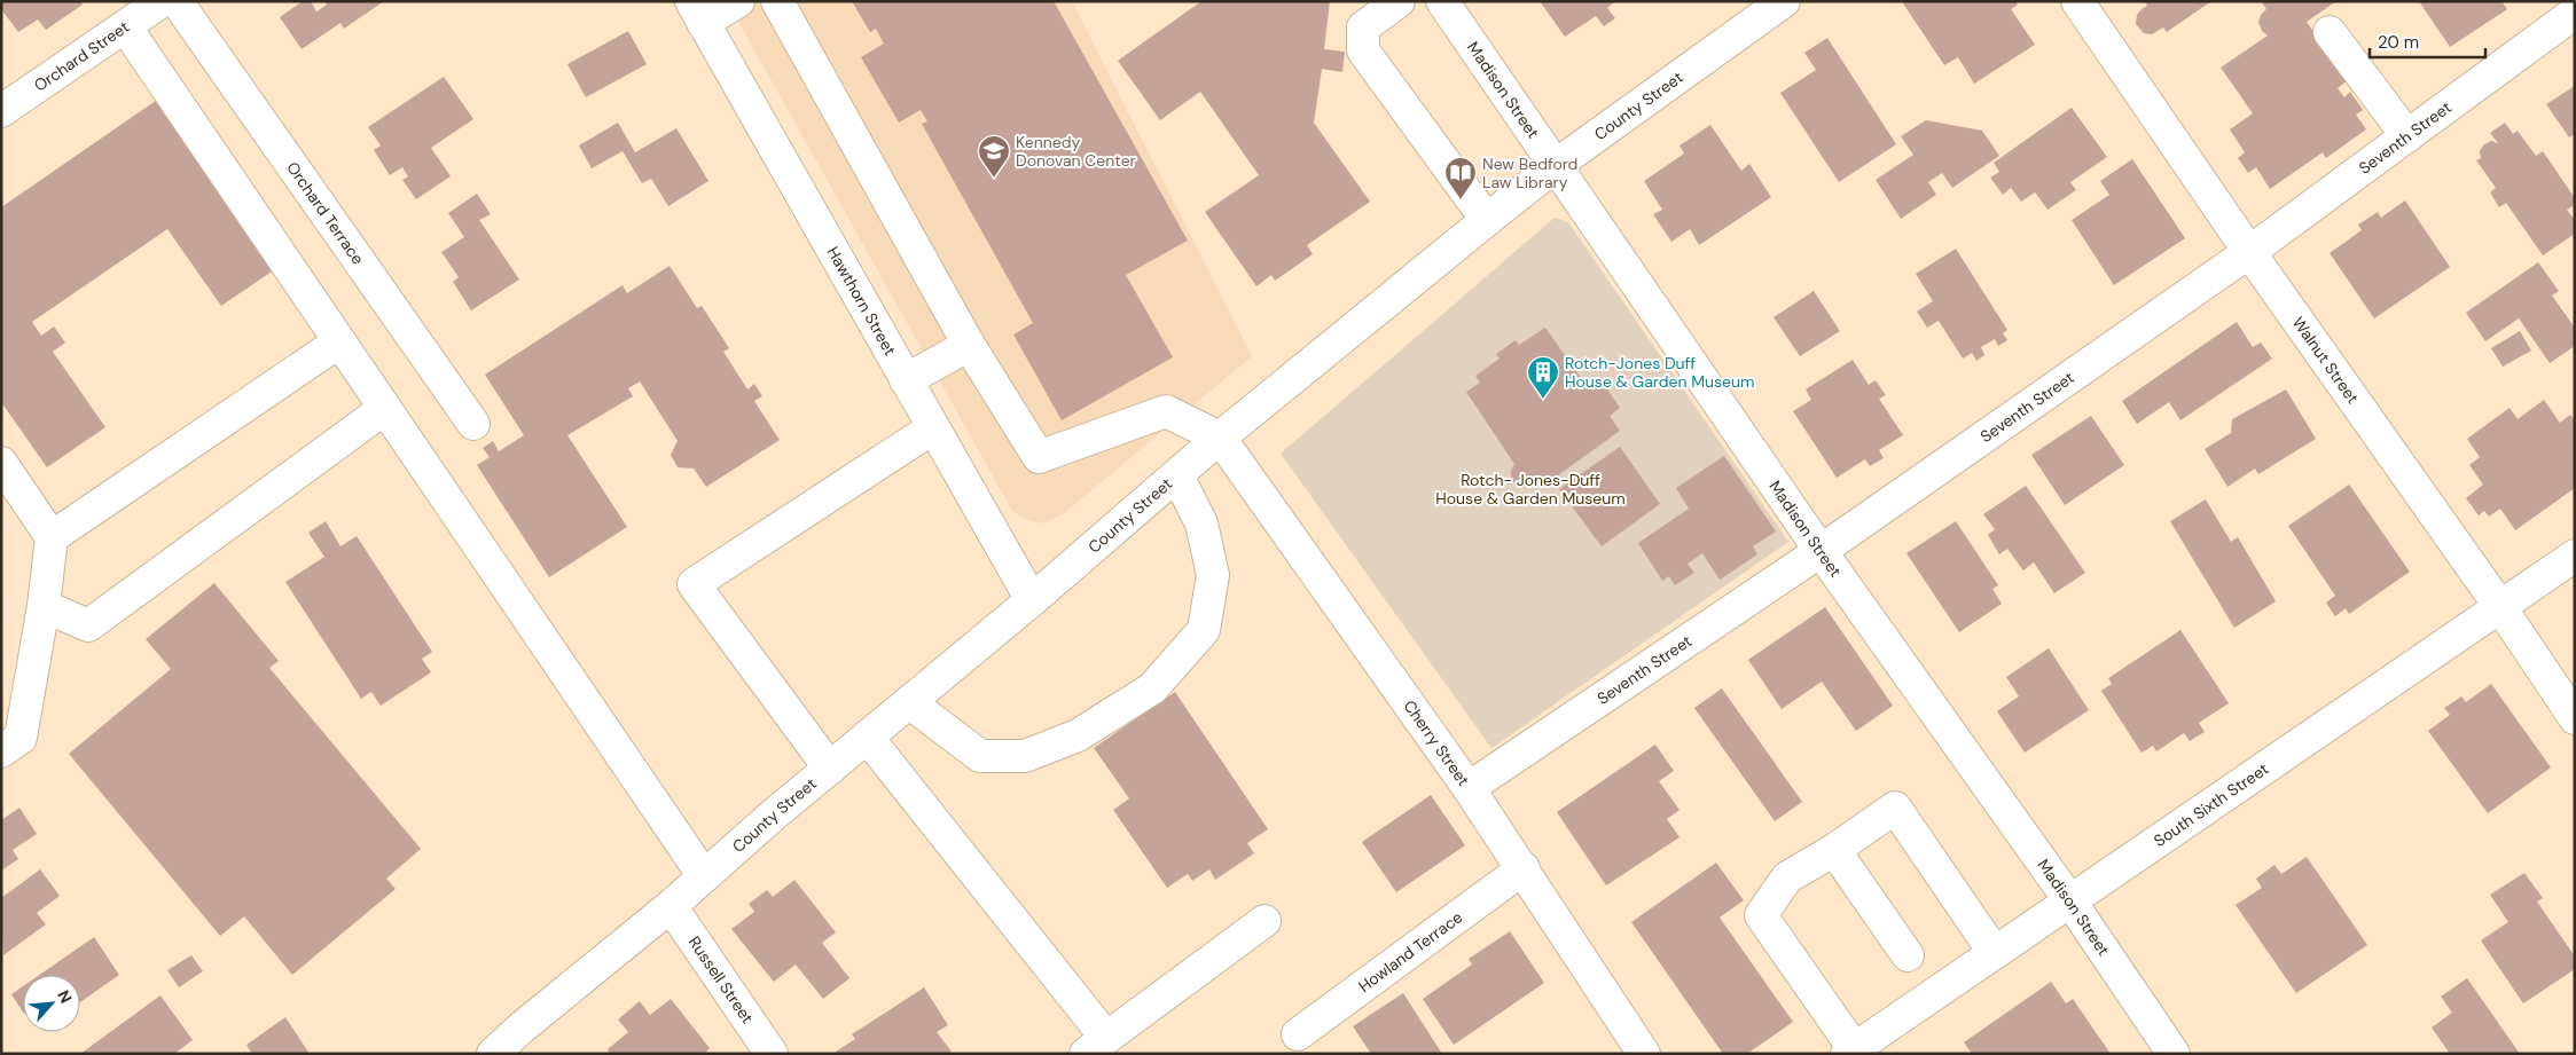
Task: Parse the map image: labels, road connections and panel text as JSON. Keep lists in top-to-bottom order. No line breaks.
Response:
{"streets":{"street":["Orchard Street","Madison Street","County Street","Seventh Street","Orchard Terrace","Hawthorn Street","Walnut Street","Cherry Street","South Sixth Street","Howland Terrace","Russell Street"]},"crossings":[["Madison Street","County Street"],["Madison Street","Seventh Street"],["Madison Street","South Sixth Street"],["County Street","Hawthorn Street"],["County Street","Cherry Street"],["County Street","Russell Street"],["Seventh Street","Walnut Street"],["Seventh Street","Cherry Street"],["Walnut Street","South Sixth Street"],["Cherry Street","Howland Terrace"]],"parks":["Rotch- Jones-Duff House & Garden Museum"],"places":{"school or university":["Kennedy Donovan Center"],"library":["New Bedford Law Library"],"building":["Rotch-Jones Duff House & Garden Museum"]},"scale_bar":"20 m","north":"top right"}
